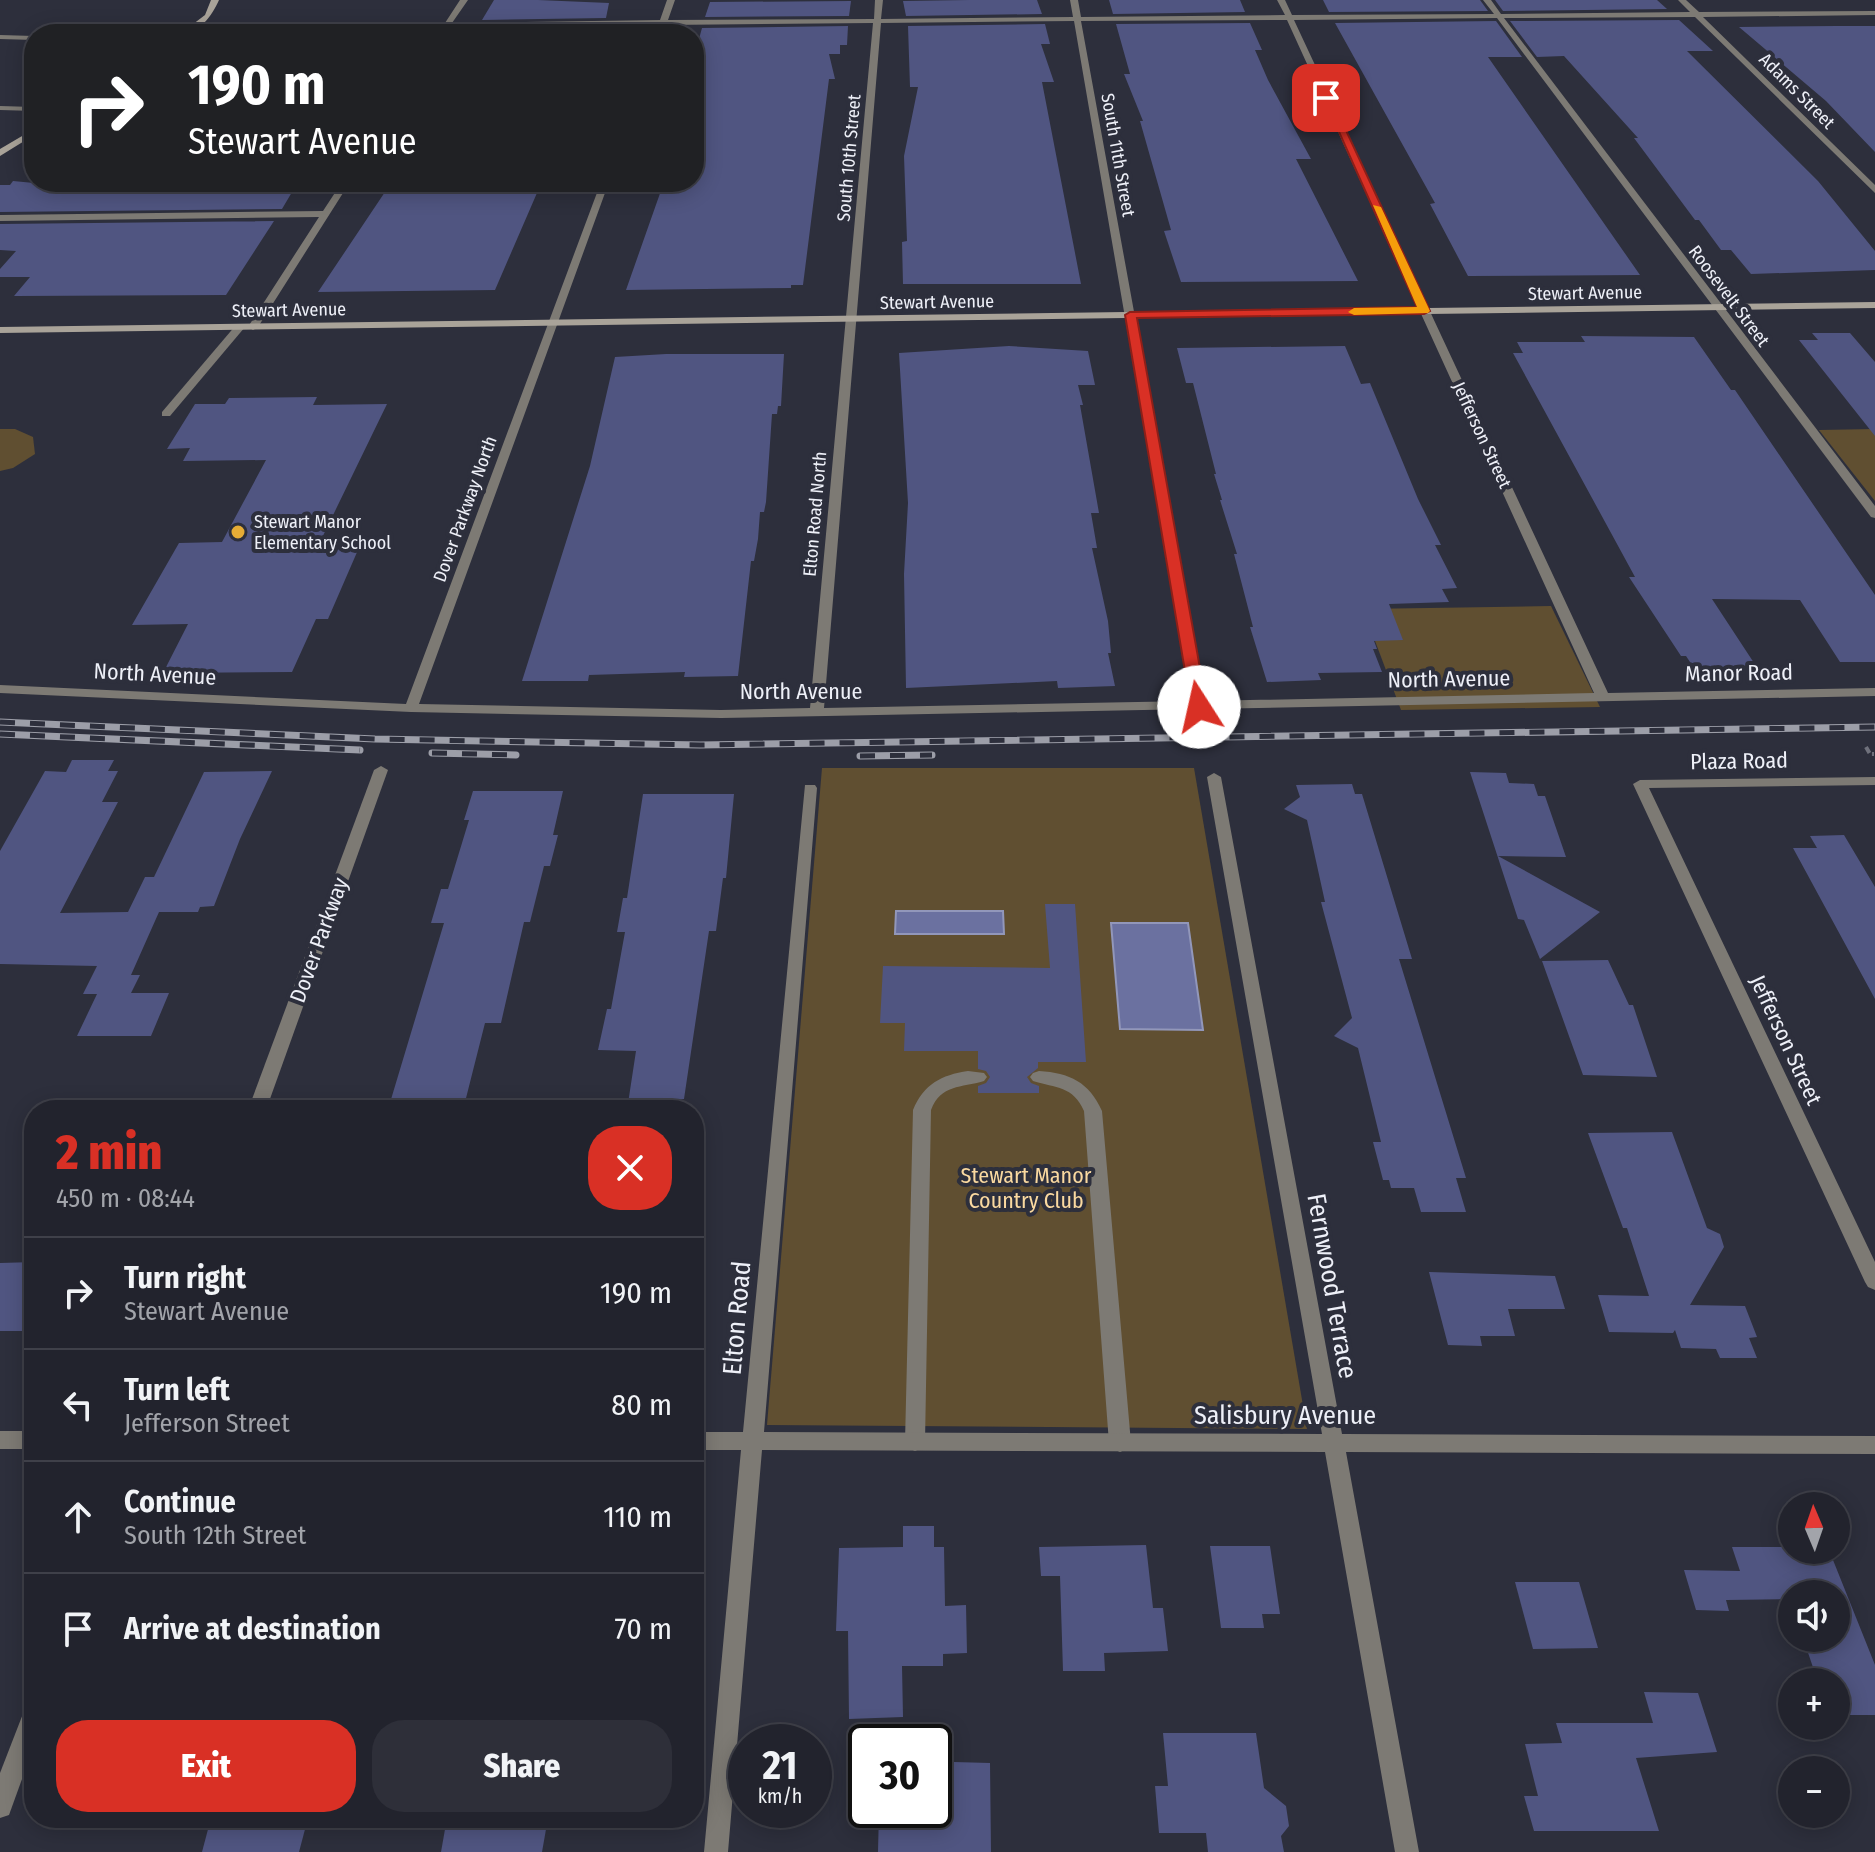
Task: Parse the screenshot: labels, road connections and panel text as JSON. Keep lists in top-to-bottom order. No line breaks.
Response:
{"streets":{"main road":["Stewart Avenue"],"street":["Adams Street","South 11th Street","South 10th Street","Roosevelt Street","Jefferson Street","Dover Parkway North","Elton Road North","Manor Road","North Avenue","Plaza Road","Dover Parkway","Fernwood Terrace","Elton Road","Salisbury Avenue"]},"crossings":[["South 11th Street","Stewart Avenue"],["South 11th Street","North Avenue"],["South 10th Street","Stewart Avenue"],["South 10th Street","Elton Road North"],["Stewart Avenue","Roosevelt Street"],["Stewart Avenue","Jefferson Street"],["Stewart Avenue","Dover Parkway North"],["Stewart Avenue","Elton Road North"],["Jefferson Street","Manor Road"],["Jefferson Street","North Avenue"],["Jefferson Street","Plaza Road"],["Dover Parkway North","North Avenue"],["Elton Road North","North Avenue"],["Manor Road","North Avenue"],["Fernwood Terrace","Salisbury Avenue"],["Elton Road","Salisbury Avenue"]],"parks":["Stewart Manor Country Club"],"places":["Stewart Manor Elementary School"],"north":"top","page":{"turn":["190 m","Stewart Avenue"],"heading":["2 min","450 m · 08:44"],"list":[{"name":"Turn right","note":"Stewart Avenue","value":"190 m"},{"name":"Turn left","note":"Jefferson Street","value":"80 m"},{"name":"Continue","note":"South 12th Street","value":"110 m"},{"name":"Arrive at destination","value":"70 m"}],"map_buttons":["+","−"],"buttons":["Exit","Share"],"speed":"21 km/h","limit":"30"}}
